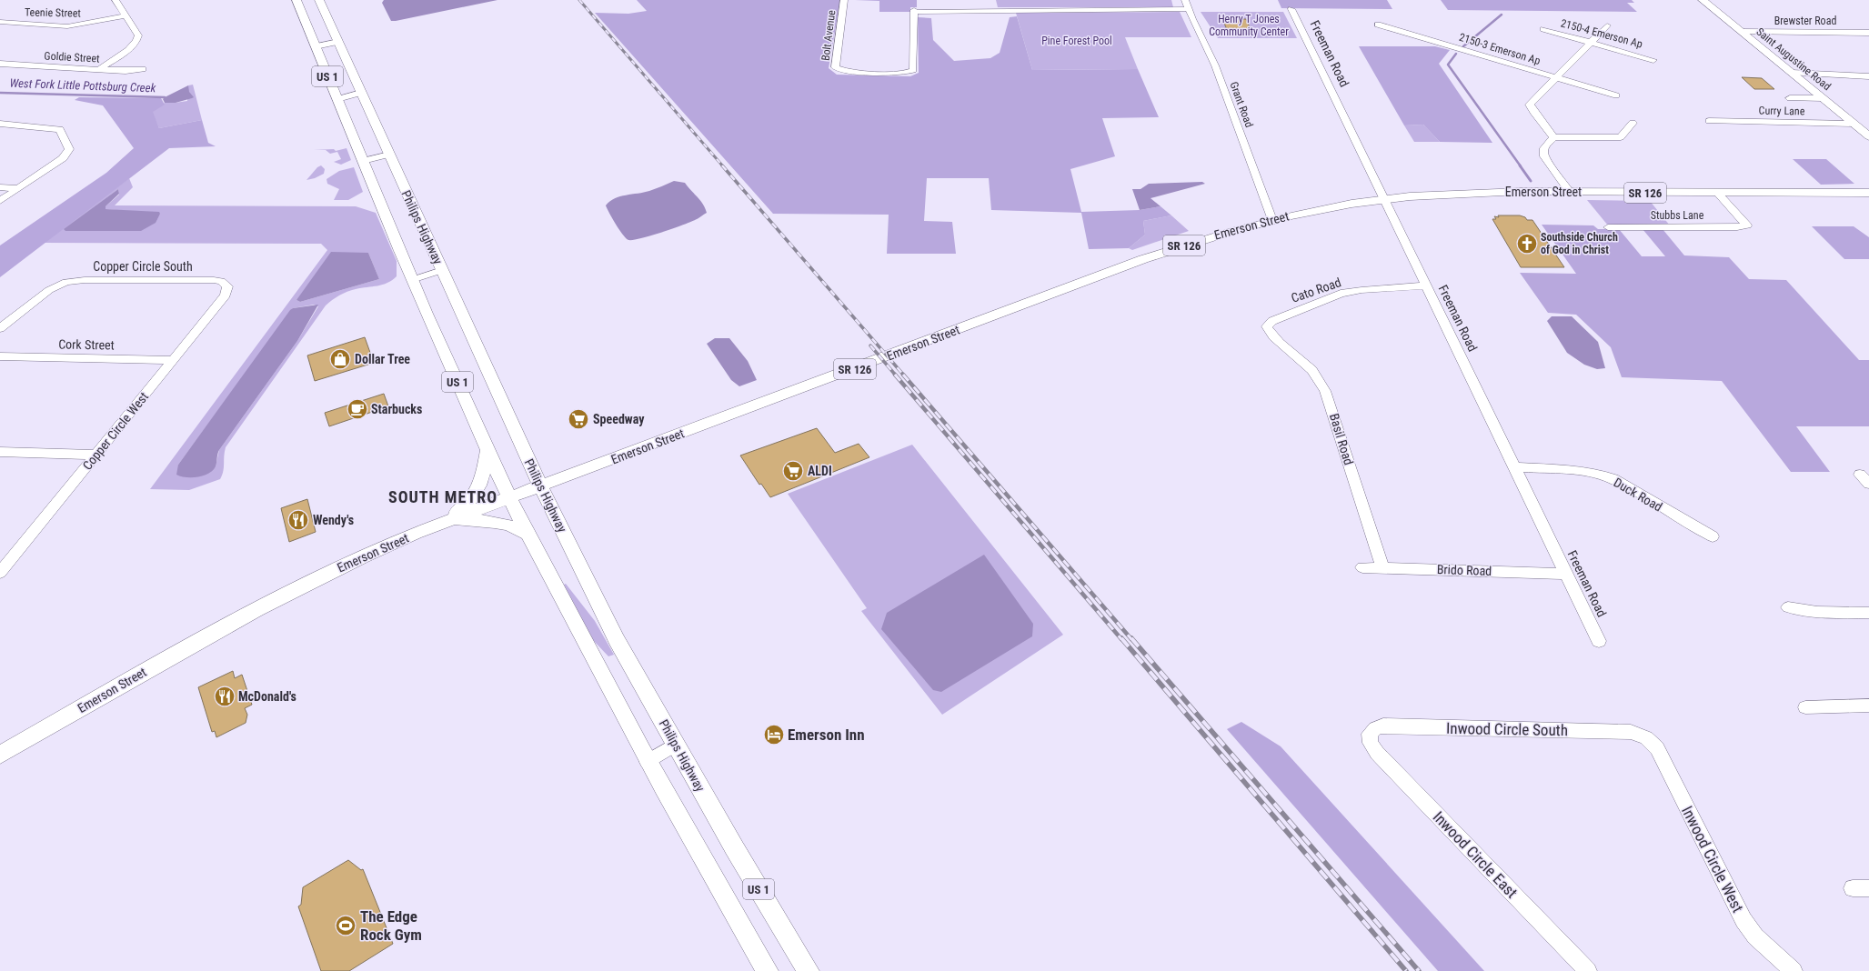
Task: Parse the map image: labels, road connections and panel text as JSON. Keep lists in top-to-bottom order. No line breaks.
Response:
{"streets":{"main road":["Saint Augustine Road","US 1","Emerson Street","SR 126","Philips Highway"],"street":["Teenie Street","Brewster Road","2150-4 Emerson Ap","Bolt Avenue","2150-3 Emerson Ap","Freeman Road","Goldie Street","Grant Road","Curry Lane","Stubbs Lane","Copper Circle South","Cato Road","Cork Street","Copper Circle West","Basil Road","Duck Road","Brido Road","Inwood Circle South","Inwood Circle East","Inwood Circle West"]},"crossings":[["Brewster Road","Saint Augustine Road"],["Bolt Avenue","Grant Road"],["Freeman Road","Emerson Street"],["Freeman Road","Cato Road"],["Freeman Road","Duck Road"],["Freeman Road","Brido Road"],["Saint Augustine Road","Curry Lane"],["US 1","Emerson Street"],["Grant Road","Emerson Street"],["Emerson Street","Stubbs Lane"],["Emerson Street","Philips Highway"],["Copper Circle South","Copper Circle West"],["Cato Road","Basil Road"],["Cork Street","Copper Circle West"],["Basil Road","Brido Road"],["Inwood Circle South","Inwood Circle East"],["Inwood Circle South","Inwood Circle West"]],"districts":["SOUTH METRO"],"water":["West Fork Little Pottsburg Creek"],"parks":["Henry T Jones Community Center","Pine Forest Pool"],"places":{"church":["Southside Church of God in Christ"],"shop":["Dollar Tree"],"cafe":["Starbucks"],"supermarket":["Speedway","ALDI"],"restaurant":["Wendy's","McDonald's"],"hotel":["Emerson Inn"],"sports":["The Edge Rock Gym"]}}
